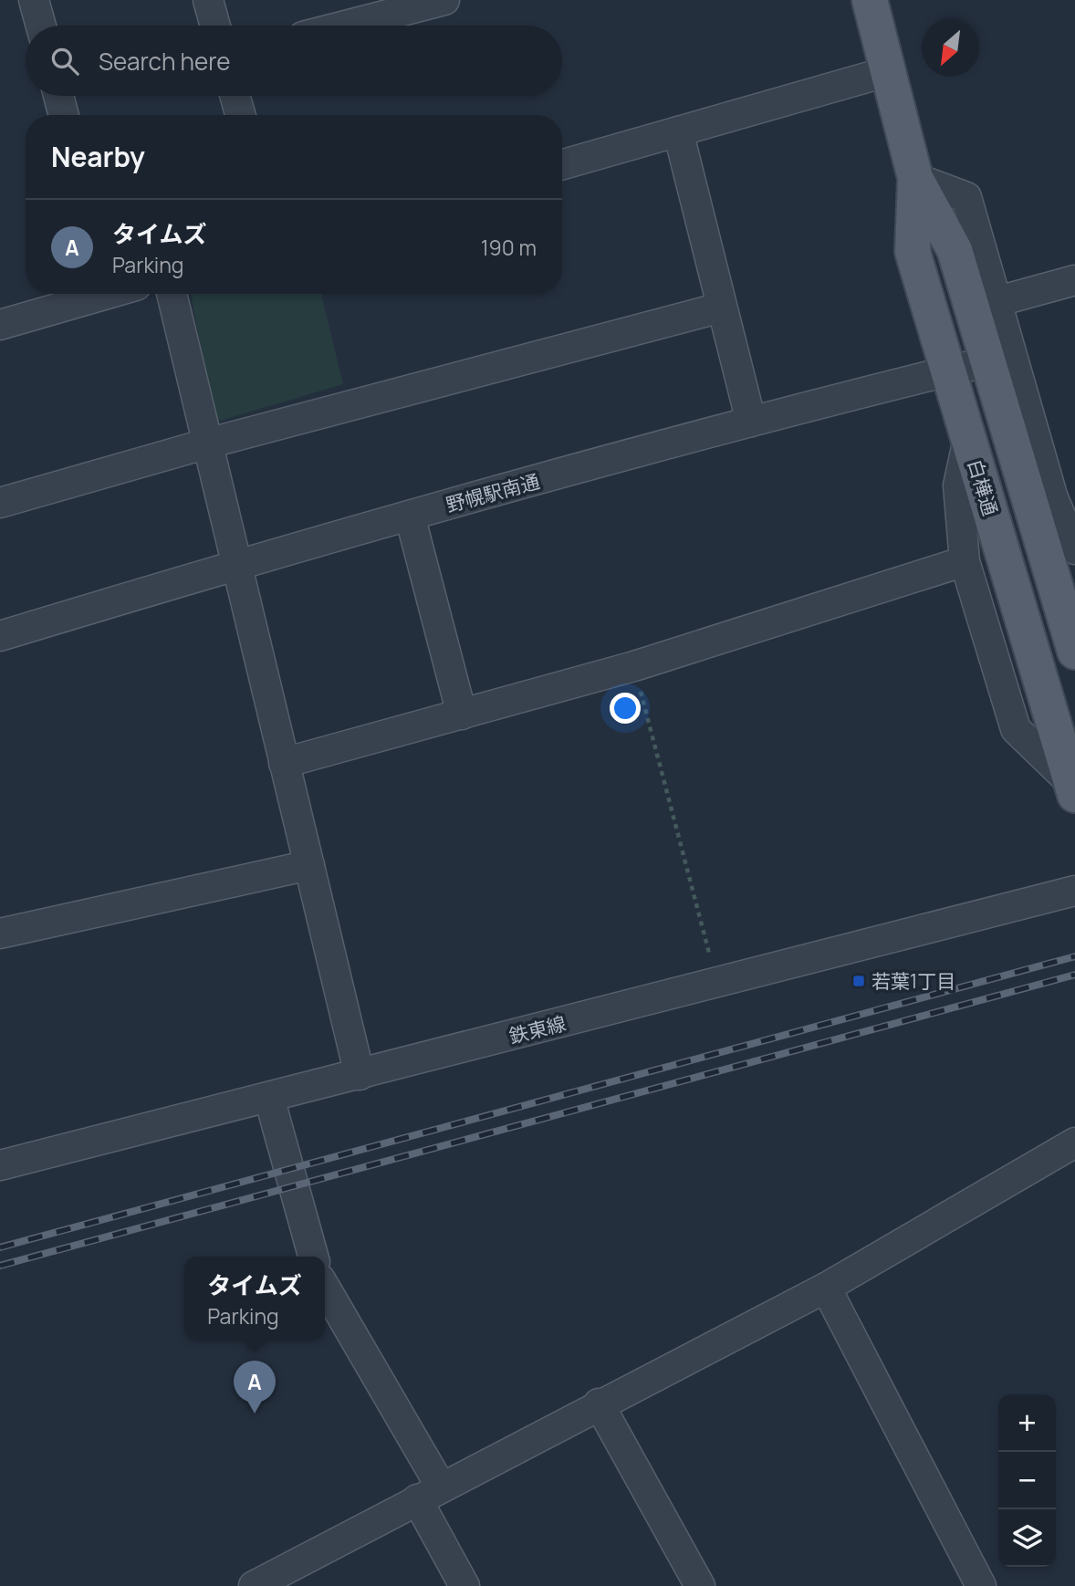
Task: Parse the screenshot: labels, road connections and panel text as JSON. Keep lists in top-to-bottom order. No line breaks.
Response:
{"streets":{"main road":["白樺通"],"street":["野幌駅南通","鉄東線"]},"crossings":[["白樺通","野幌駅南通"]],"places":{"transit":["若葉1丁目"]},"north":"bottom left","page":{"search":"Search here","heading":"Nearby","list":[{"mark":"A","name":"タイムズ","note":"Parking","value":"190 m"}],"popup":["タイムズ","Parking"],"pins":"A","map_buttons":["+","−"]}}
